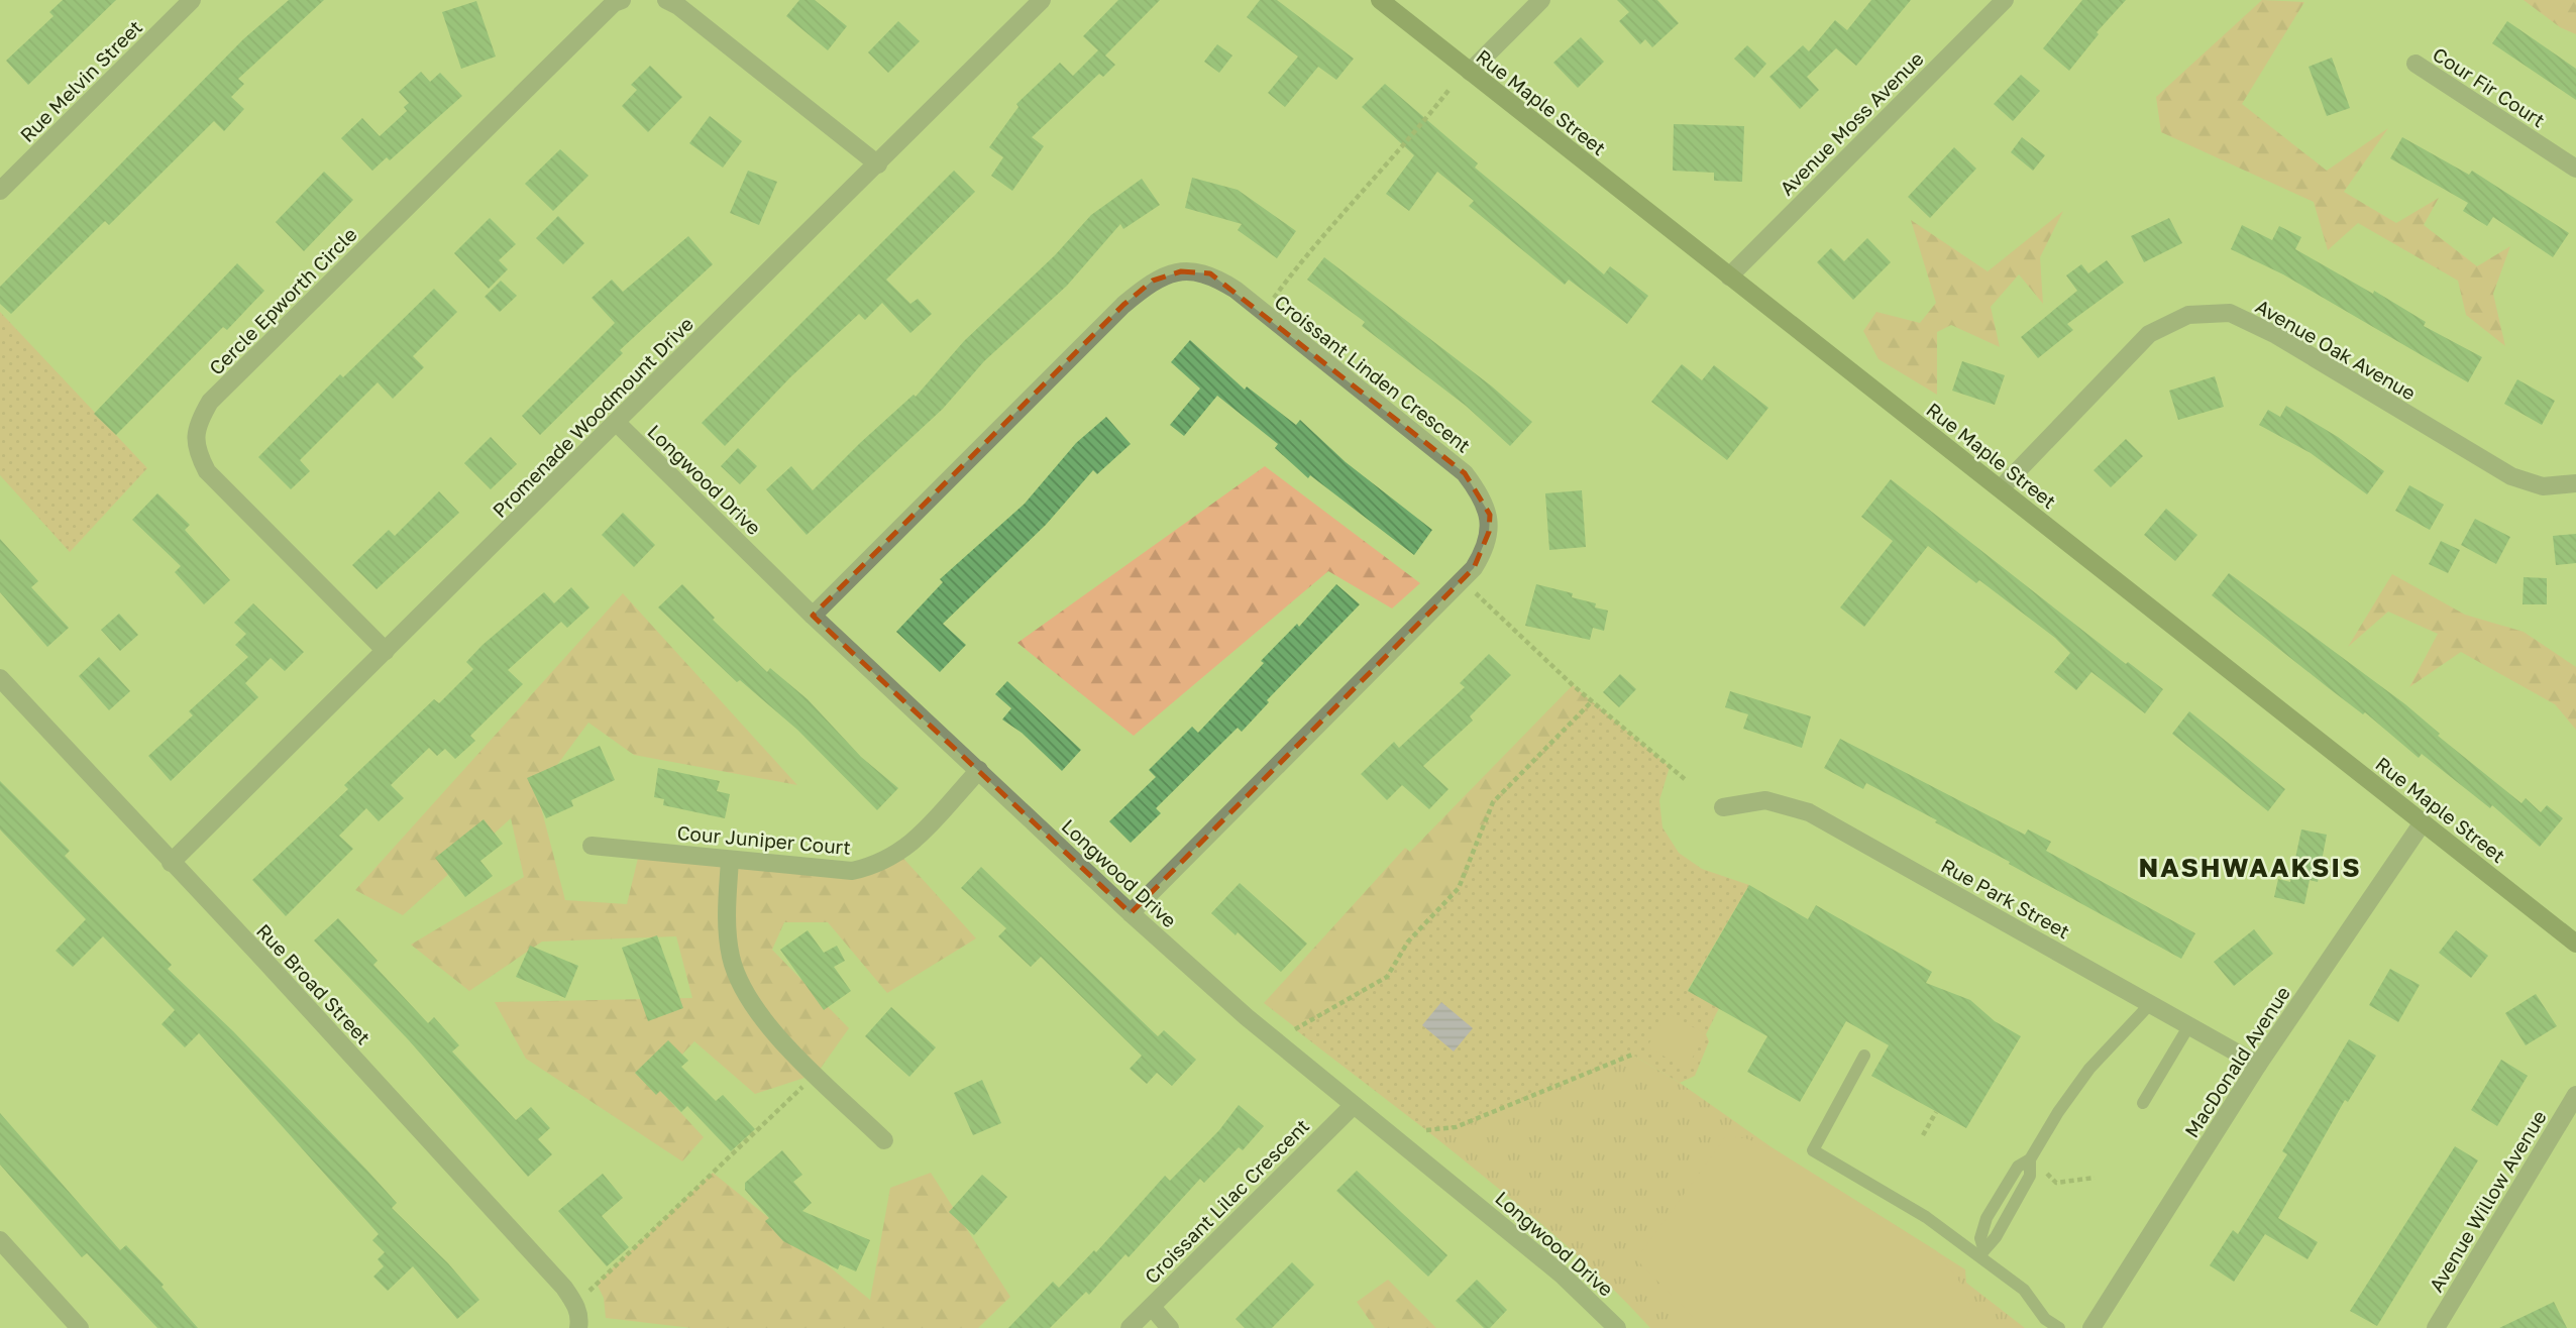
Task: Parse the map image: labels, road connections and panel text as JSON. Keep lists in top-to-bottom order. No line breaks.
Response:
{"streets":{"street":["Rue Melvin Street","Cour Fir Court","Rue Maple Street","Avenue Moss Avenue","Cercle Epworth Circle","Avenue Oak Avenue","Croissant Linden Crescent","Promenade Woodmount Drive","Longwood Drive","Cour Juniper Court","Rue Park Street","Rue Broad Street","MacDonald Avenue","Croissant Lilac Crescent","Avenue Willow Avenue"]},"crossings":[["Rue Maple Street","Avenue Moss Avenue"],["Rue Maple Street","Avenue Oak Avenue"],["Rue Maple Street","MacDonald Avenue"],["Cercle Epworth Circle","Promenade Woodmount Drive"],["Croissant Linden Crescent","Longwood Drive"],["Promenade Woodmount Drive","Longwood Drive"],["Promenade Woodmount Drive","Rue Broad Street"],["Longwood Drive","Cour Juniper Court"],["Longwood Drive","Croissant Lilac Crescent"],["Rue Park Street","MacDonald Avenue"]],"districts":["NASHWAAKSIS"]}
